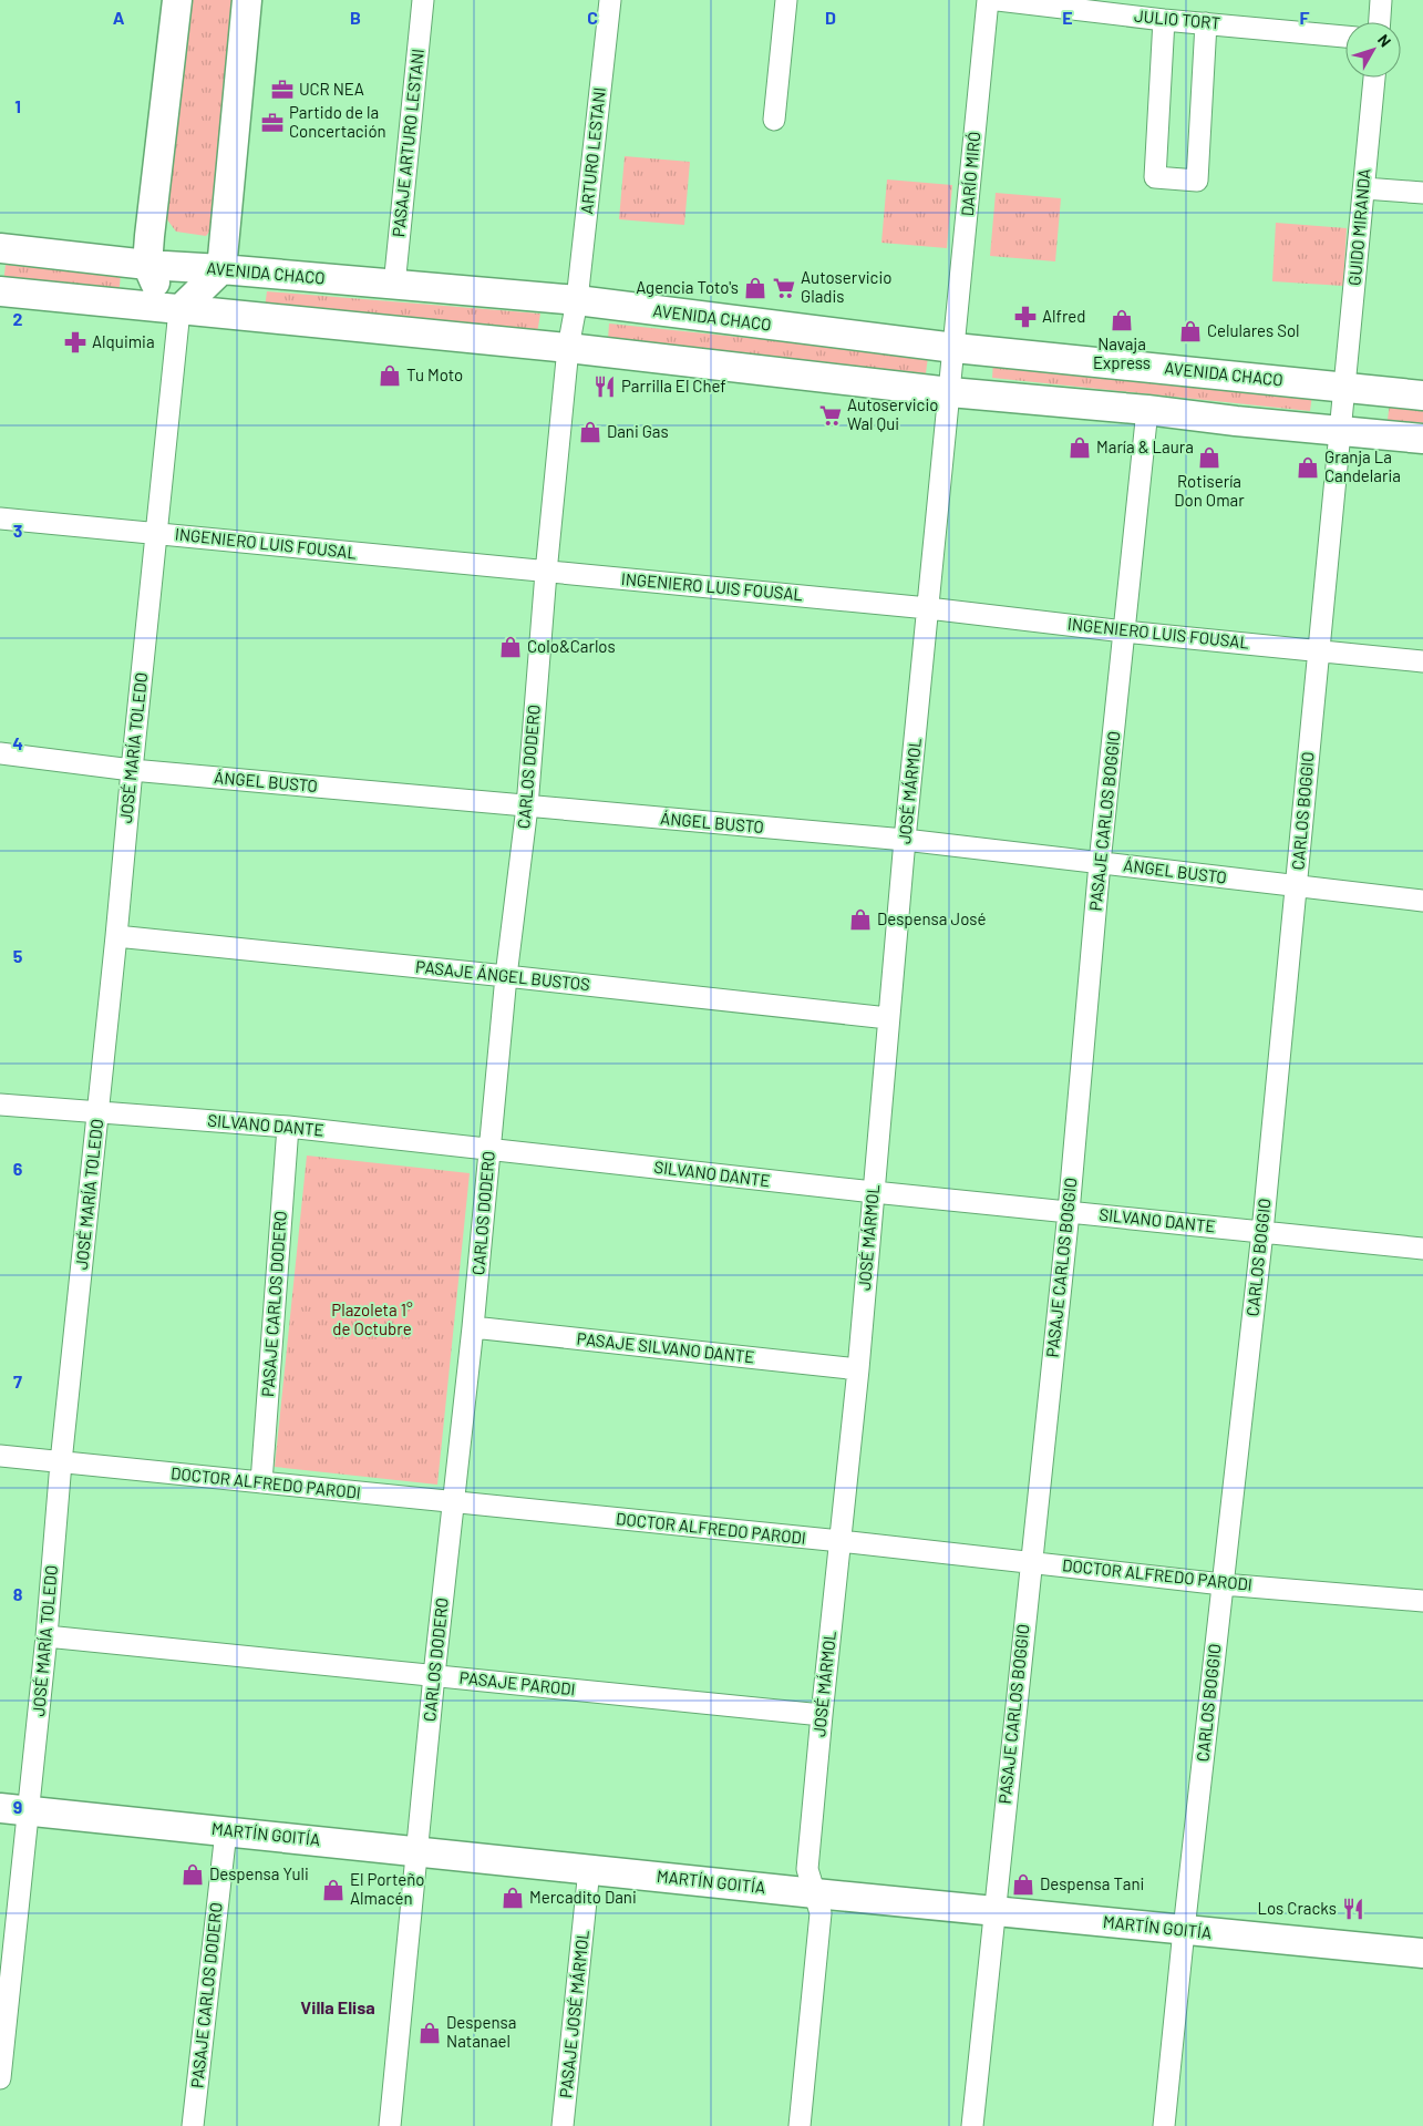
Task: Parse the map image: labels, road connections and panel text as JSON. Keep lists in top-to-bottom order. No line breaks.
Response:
{"streets":{"main road":["AVENIDA CHACO","MARTÍN GOITÍA"],"street":["JULIO TORT","PASAJE ARTURO LESTANI","ARTURO LESTANI","DARÍO MIRÓ","GUIDO MIRANDA","INGENIERO LUIS FOUSAL","JOSÉ MARÍA TOLEDO","CARLOS DODERO","ÁNGEL BUSTO","JOSÉ MÁRMOL","CARLOS BOGGIO","PASAJE CARLOS BOGGIO","PASAJE ÁNGEL BUSTOS","SILVANO DANTE","PASAJE CARLOS DODERO","PASAJE SILVANO DANTE","DOCTOR ALFREDO PARODI","PASAJE PARODI","PASAJE JOSÉ MÁRMOL"]},"crossings":[["PASAJE ARTURO LESTANI","AVENIDA CHACO"],["ARTURO LESTANI","AVENIDA CHACO"],["ARTURO LESTANI","CARLOS DODERO"],["DARÍO MIRÓ","AVENIDA CHACO"],["DARÍO MIRÓ","JOSÉ MÁRMOL"],["GUIDO MIRANDA","AVENIDA CHACO"],["GUIDO MIRANDA","CARLOS BOGGIO"],["AVENIDA CHACO","CARLOS DODERO"],["AVENIDA CHACO","JOSÉ MÁRMOL"],["AVENIDA CHACO","CARLOS BOGGIO"],["INGENIERO LUIS FOUSAL","JOSÉ MARÍA TOLEDO"],["INGENIERO LUIS FOUSAL","CARLOS DODERO"],["INGENIERO LUIS FOUSAL","JOSÉ MÁRMOL"],["INGENIERO LUIS FOUSAL","CARLOS BOGGIO"],["INGENIERO LUIS FOUSAL","PASAJE CARLOS BOGGIO"],["JOSÉ MARÍA TOLEDO","ÁNGEL BUSTO"],["JOSÉ MARÍA TOLEDO","PASAJE ÁNGEL BUSTOS"],["JOSÉ MARÍA TOLEDO","SILVANO DANTE"],["JOSÉ MARÍA TOLEDO","DOCTOR ALFREDO PARODI"],["JOSÉ MARÍA TOLEDO","PASAJE PARODI"],["JOSÉ MARÍA TOLEDO","MARTÍN GOITÍA"],["CARLOS DODERO","ÁNGEL BUSTO"],["CARLOS DODERO","PASAJE ÁNGEL BUSTOS"],["CARLOS DODERO","SILVANO DANTE"],["CARLOS DODERO","PASAJE SILVANO DANTE"],["CARLOS DODERO","DOCTOR ALFREDO PARODI"],["CARLOS DODERO","PASAJE PARODI"],["CARLOS DODERO","MARTÍN GOITÍA"],["ÁNGEL BUSTO","JOSÉ MÁRMOL"],["ÁNGEL BUSTO","CARLOS BOGGIO"],["ÁNGEL BUSTO","PASAJE CARLOS BOGGIO"],["JOSÉ MÁRMOL","PASAJE ÁNGEL BUSTOS"],["JOSÉ MÁRMOL","SILVANO DANTE"],["JOSÉ MÁRMOL","PASAJE SILVANO DANTE"],["JOSÉ MÁRMOL","DOCTOR ALFREDO PARODI"],["JOSÉ MÁRMOL","PASAJE PARODI"],["JOSÉ MÁRMOL","MARTÍN GOITÍA"],["CARLOS BOGGIO","SILVANO DANTE"],["CARLOS BOGGIO","DOCTOR ALFREDO PARODI"],["CARLOS BOGGIO","MARTÍN GOITÍA"],["PASAJE CARLOS BOGGIO","SILVANO DANTE"],["PASAJE CARLOS BOGGIO","DOCTOR ALFREDO PARODI"],["PASAJE CARLOS BOGGIO","MARTÍN GOITÍA"],["SILVANO DANTE","PASAJE CARLOS DODERO"],["PASAJE CARLOS DODERO","DOCTOR ALFREDO PARODI"],["PASAJE CARLOS DODERO","MARTÍN GOITÍA"],["MARTÍN GOITÍA","PASAJE JOSÉ MÁRMOL"]],"districts":["Villa Elisa"],"parks":["Plazoleta 1° de Octubre"],"places":{"office":["UCR NEA","Partido de la Concertación"],"shop":["Agencia Toto's","Navaja Express","Celulares Sol","Tu Moto","Dani Gas","María & Laura","Rotisería Don Omar","Granja La Candelaria","Colo&Carlos","Despensa José","Despensa Yuli","Despensa Tani","El Porteño Almacén","Mercadito Dani","Despensa Natanael"],"supermarket":["Autoservicio Gladis","Autoservicio Wal Qui"],"pharmacy":["Alfred","Alquimia"],"restaurant":["Parrilla El Chef","Los Cracks"]},"north":"top right","grid":{"columns":["A","B","C","D","E","F"],"rows":["1","2","3","4","5","6","7","8","9"]}}
